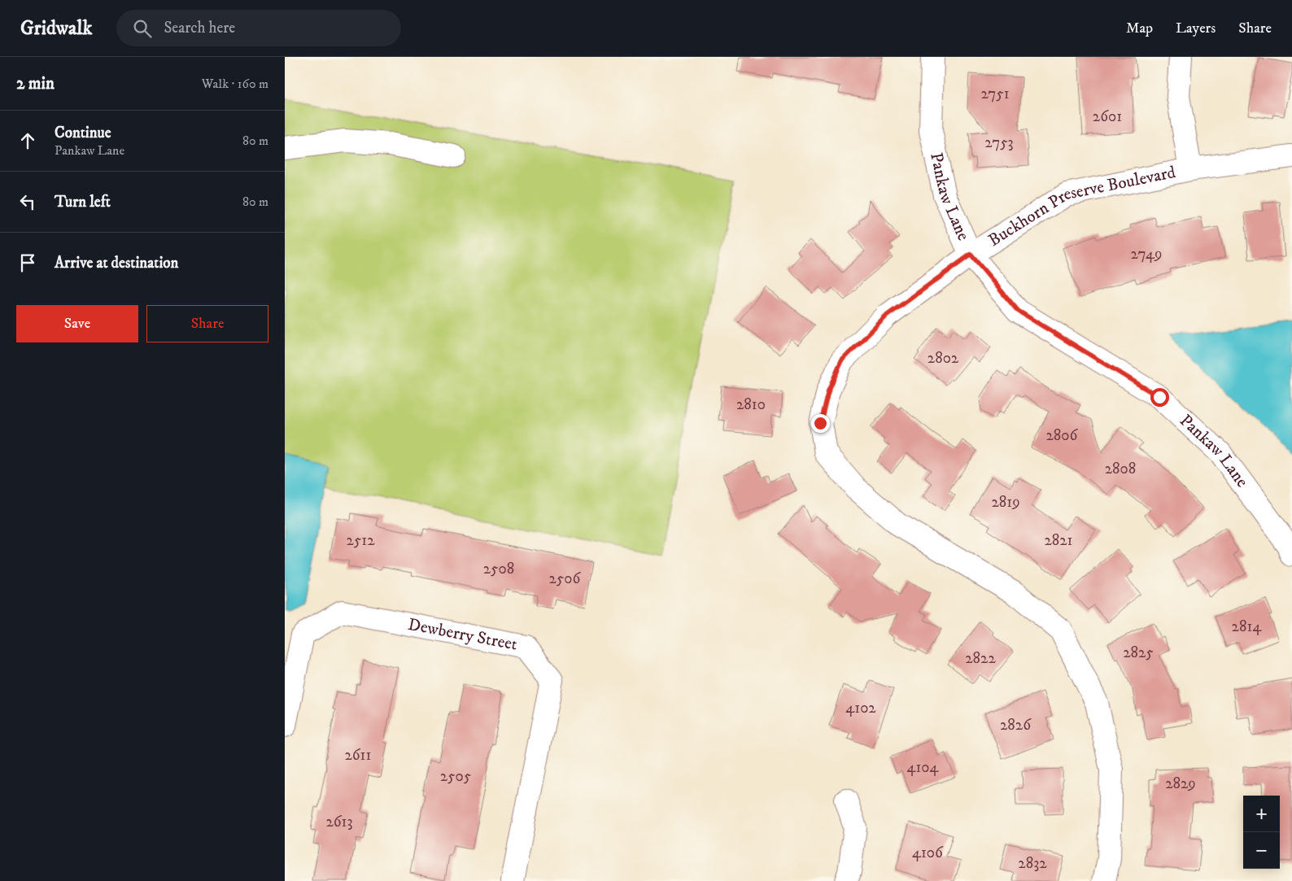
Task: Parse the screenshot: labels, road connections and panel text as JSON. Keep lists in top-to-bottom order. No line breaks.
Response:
{"streets":{"street":["Pankaw Lane","Buckhorn Preserve Boulevard","Dewberry Street"]},"crossings":[["Pankaw Lane","Buckhorn Preserve Boulevard"]],"house_numbers":["2751","2601","2753","2749","2802","2810","2806","2808","2819","2512","2821","2508","2506","2814","2825","2822","4102","2826","2611","4104","2505","2829","2613","4106","2832"],"page":{"header":"Gridwalk","search":"Search here","nav":["Map","Layers","Share"],"heading":["2 min","Walk · 160 m"],"list":[["Continue","Pankaw Lane","80 m"],["Turn left","80 m"],"Arrive at destination"],"buttons":["Save","Share"],"map_buttons":["+","−"]}}
